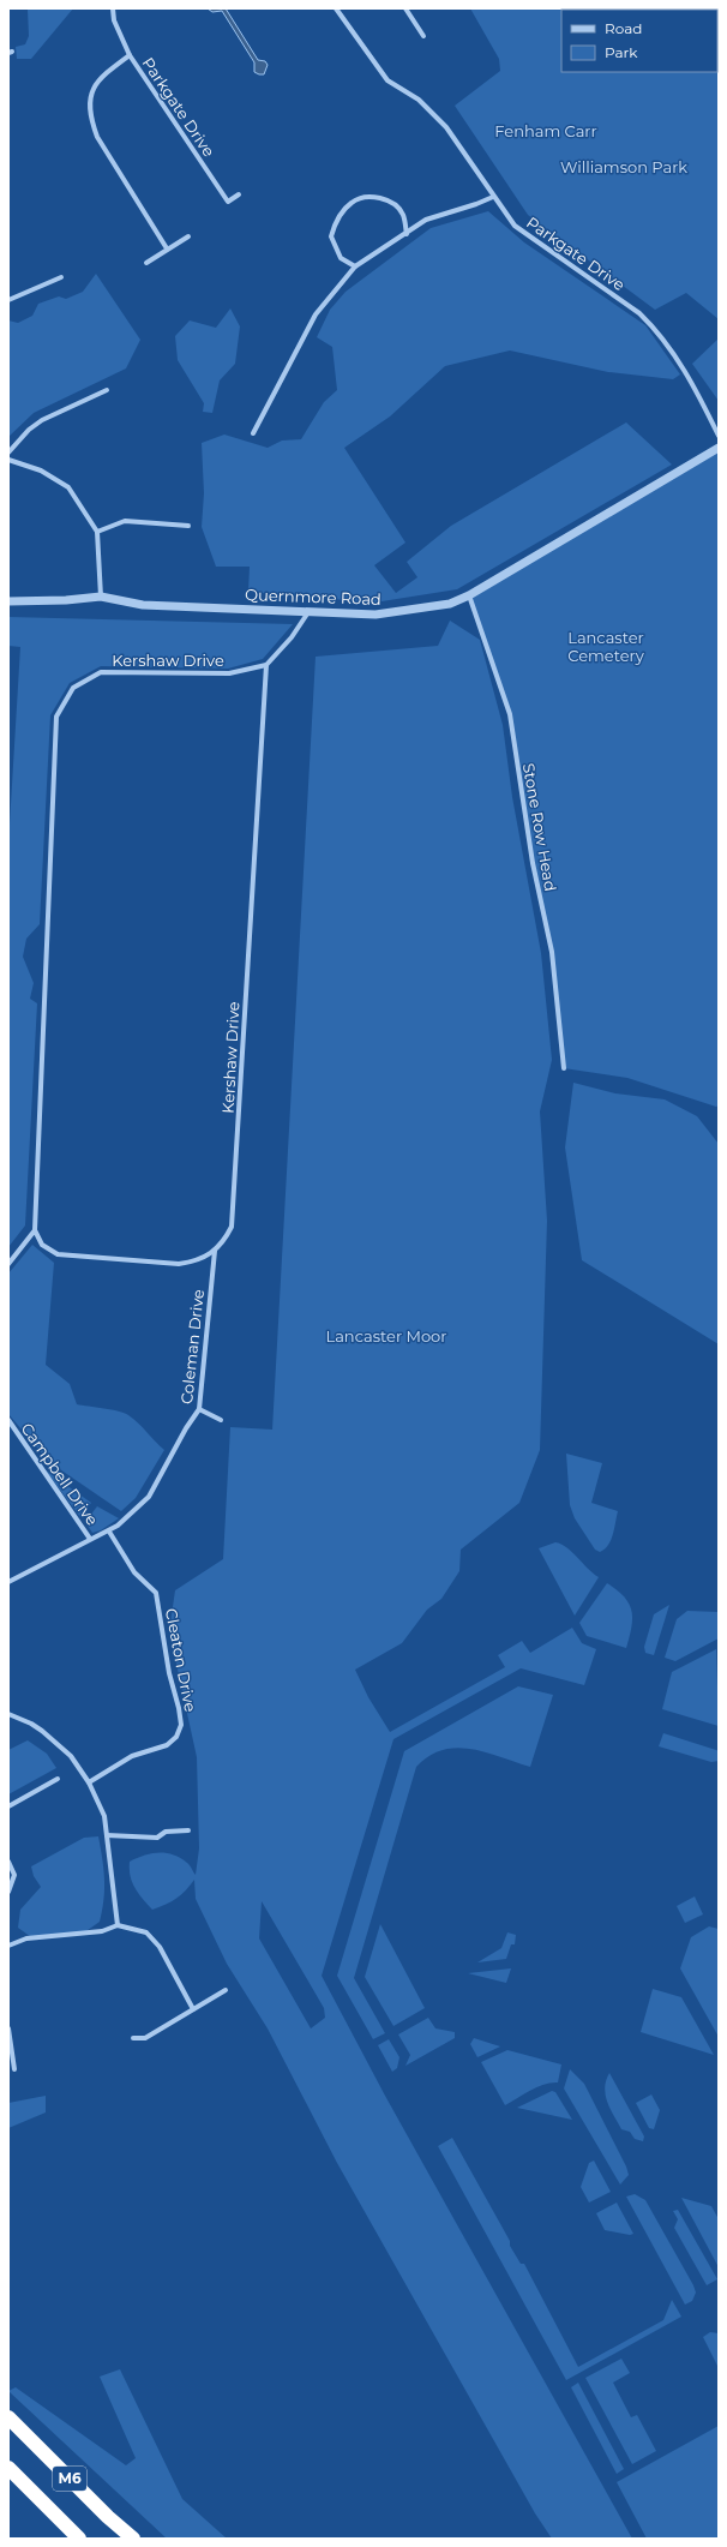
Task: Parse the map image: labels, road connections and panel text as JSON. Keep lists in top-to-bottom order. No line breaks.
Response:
{"streets":{"highway":["M6"],"street":["Parkgate Drive","Quernmore Road","Kershaw Drive","Stone Row Head","Coleman Drive","Campbell Drive","Cleaton Drive"]},"crossings":[["Quernmore Road","Stone Row Head"],["Kershaw Drive","Coleman Drive"],["Coleman Drive","Campbell Drive"],["Coleman Drive","Cleaton Drive"]],"parks":["Fenham Carr","Williamson Park","Lancaster Cemetery","Lancaster Moor"],"legend":["Road","Park"]}
